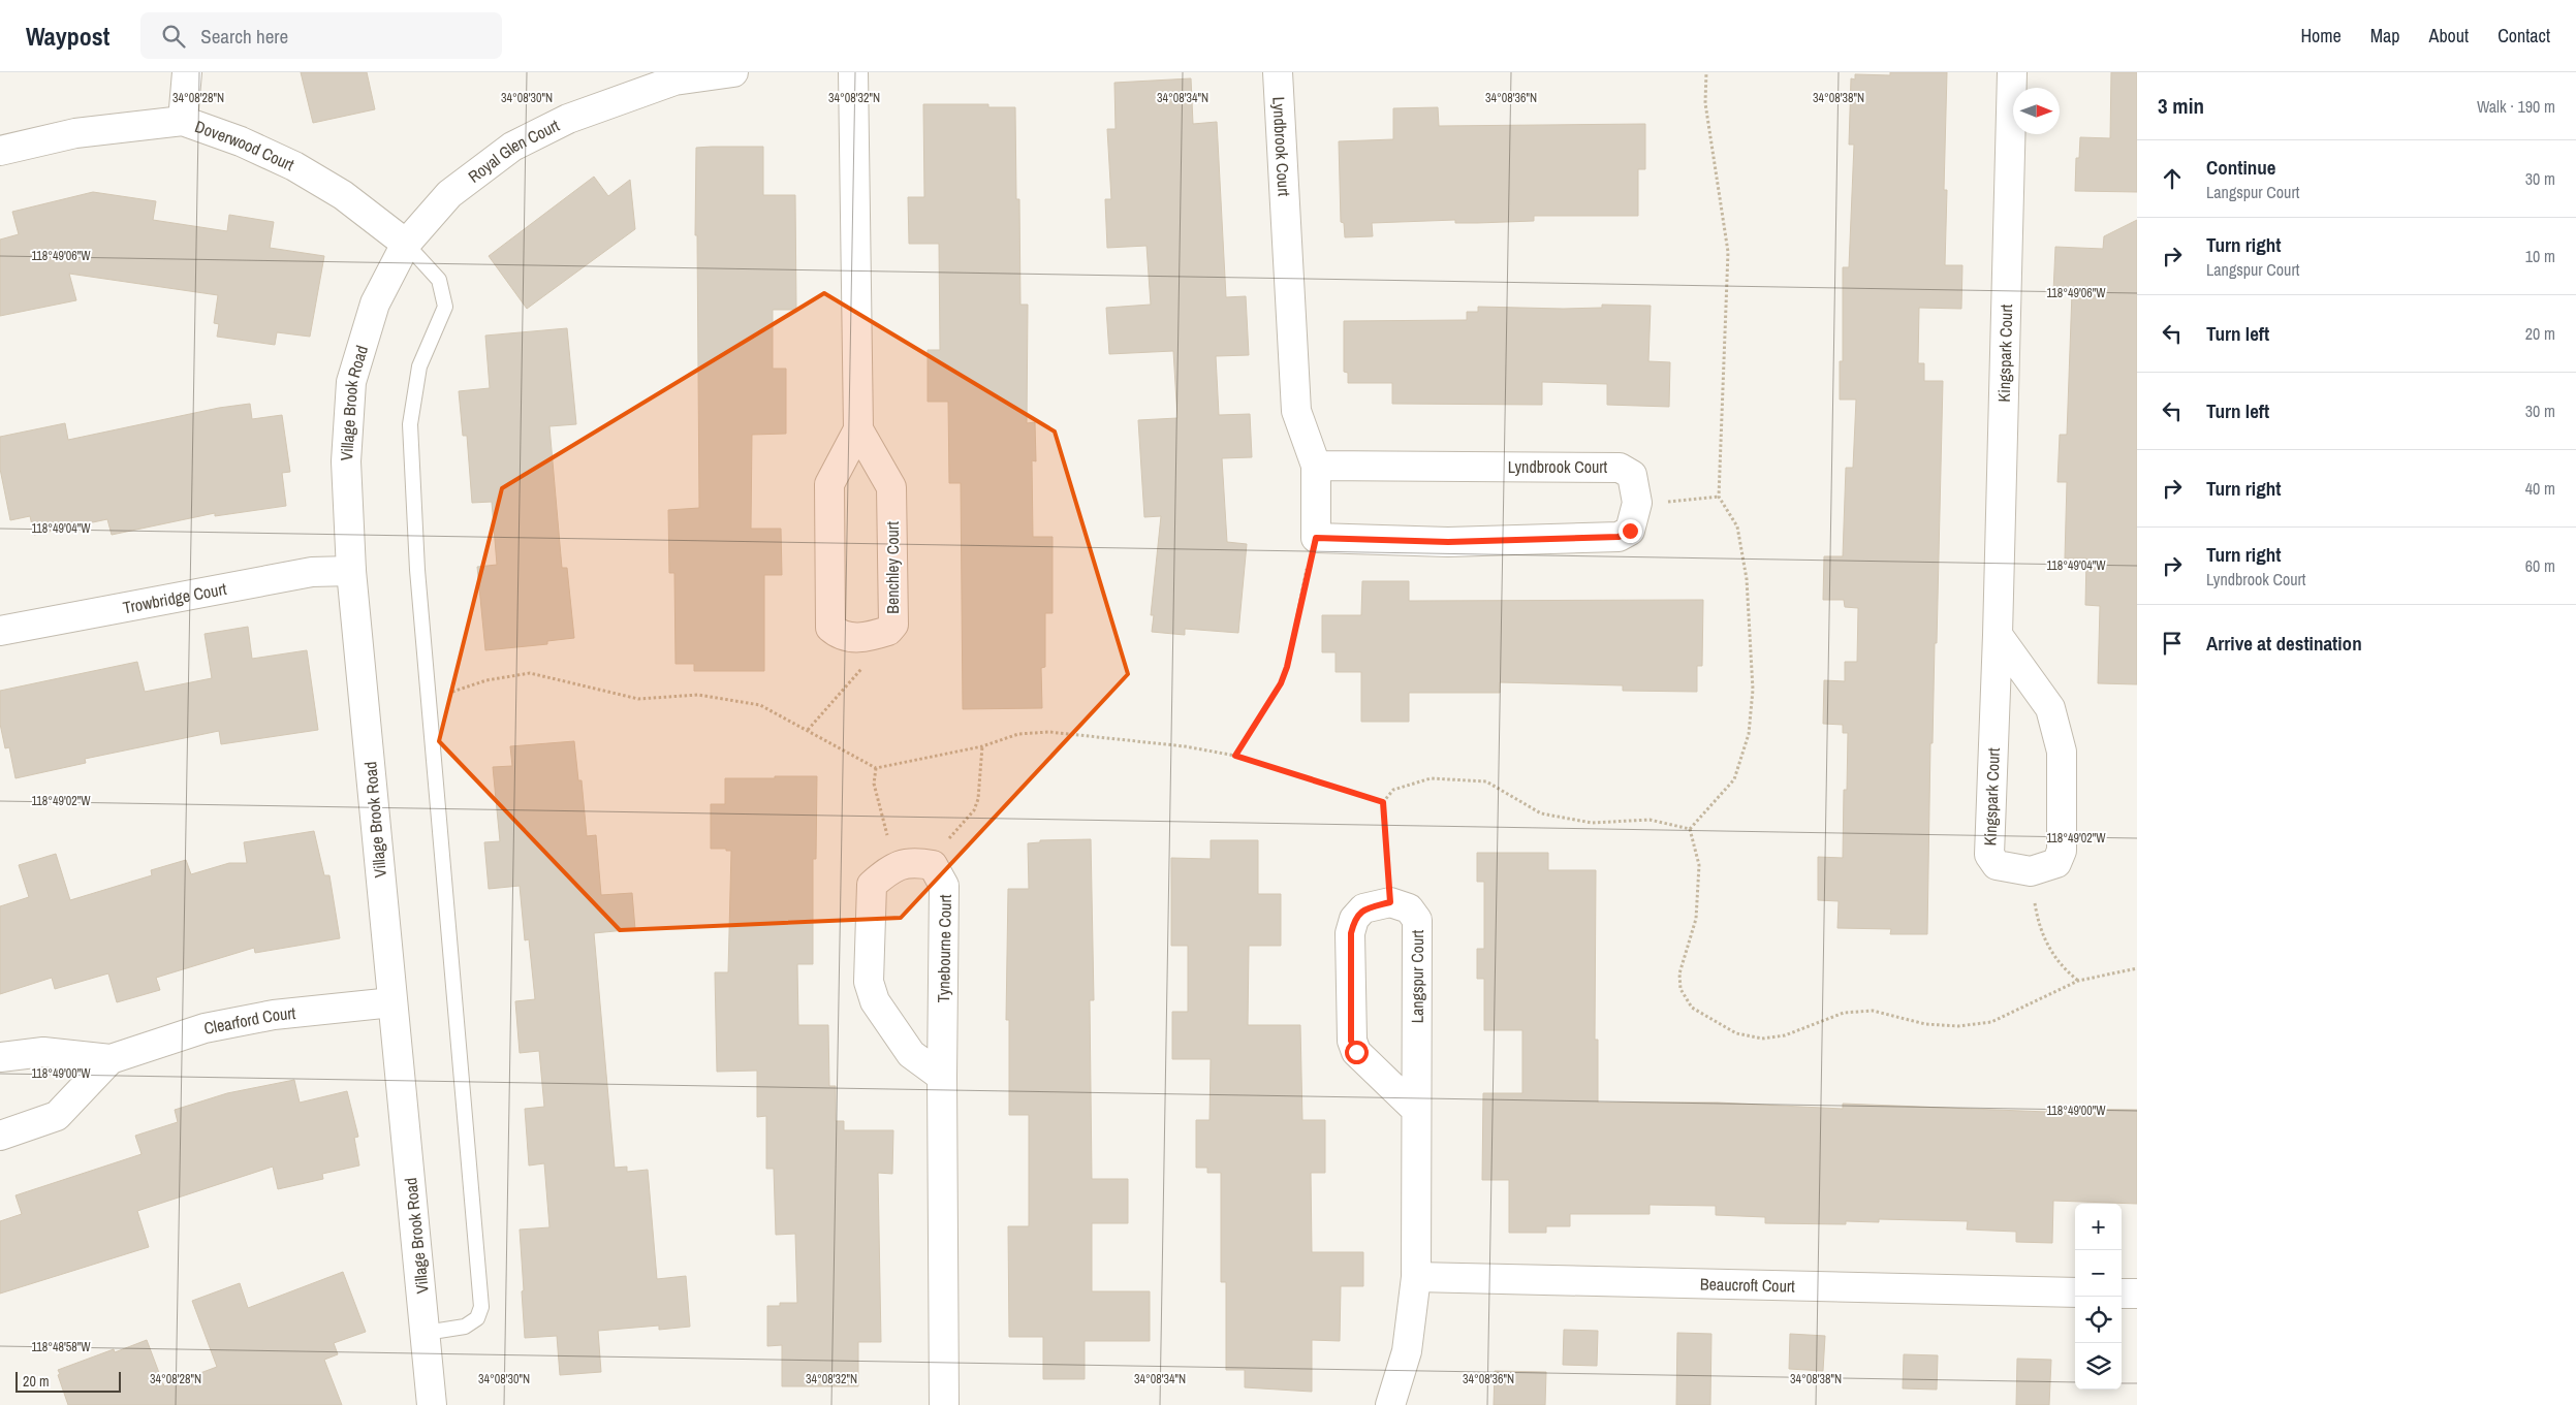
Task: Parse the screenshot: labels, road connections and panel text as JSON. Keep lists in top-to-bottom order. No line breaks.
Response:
{"streets":{"street":["Doverwood Court","Lyndbrook Court","Royal Glen Court","Kingspark Court","Village Brook Road","Benchley Court","Trowbridge Court","Tynebourne Court","Langspur Court","Clearford Court","Beaucroft Court"]},"crossings":[["Doverwood Court","Royal Glen Court"],["Doverwood Court","Village Brook Road"],["Royal Glen Court","Village Brook Road"],["Village Brook Road","Trowbridge Court"],["Village Brook Road","Clearford Court"],["Langspur Court","Beaucroft Court"]],"scale_bar":"20 m","north":"right","page":{"header":"Waypost","search":"Search here","nav":["Home","Map","About","Contact"],"heading":["3 min","Walk · 190 m"],"list":[["Continue","Langspur Court","30 m"],["Turn right","Langspur Court","10 m"],["Turn left","20 m"],["Turn left","30 m"],["Turn right","40 m"],["Turn right","Lyndbrook Court","60 m"],"Arrive at destination"],"map_buttons":["+","−"],"scale":"20 m"},"coordinates":["34°08'28\"N","34°08'30\"N","34°08'32\"N","34°08'34\"N","34°08'36\"N","34°08'38\"N","118°49'06\"W","118°49'04\"W","118°49'02\"W","118°49'00\"W","118°48'58\"W"]}
